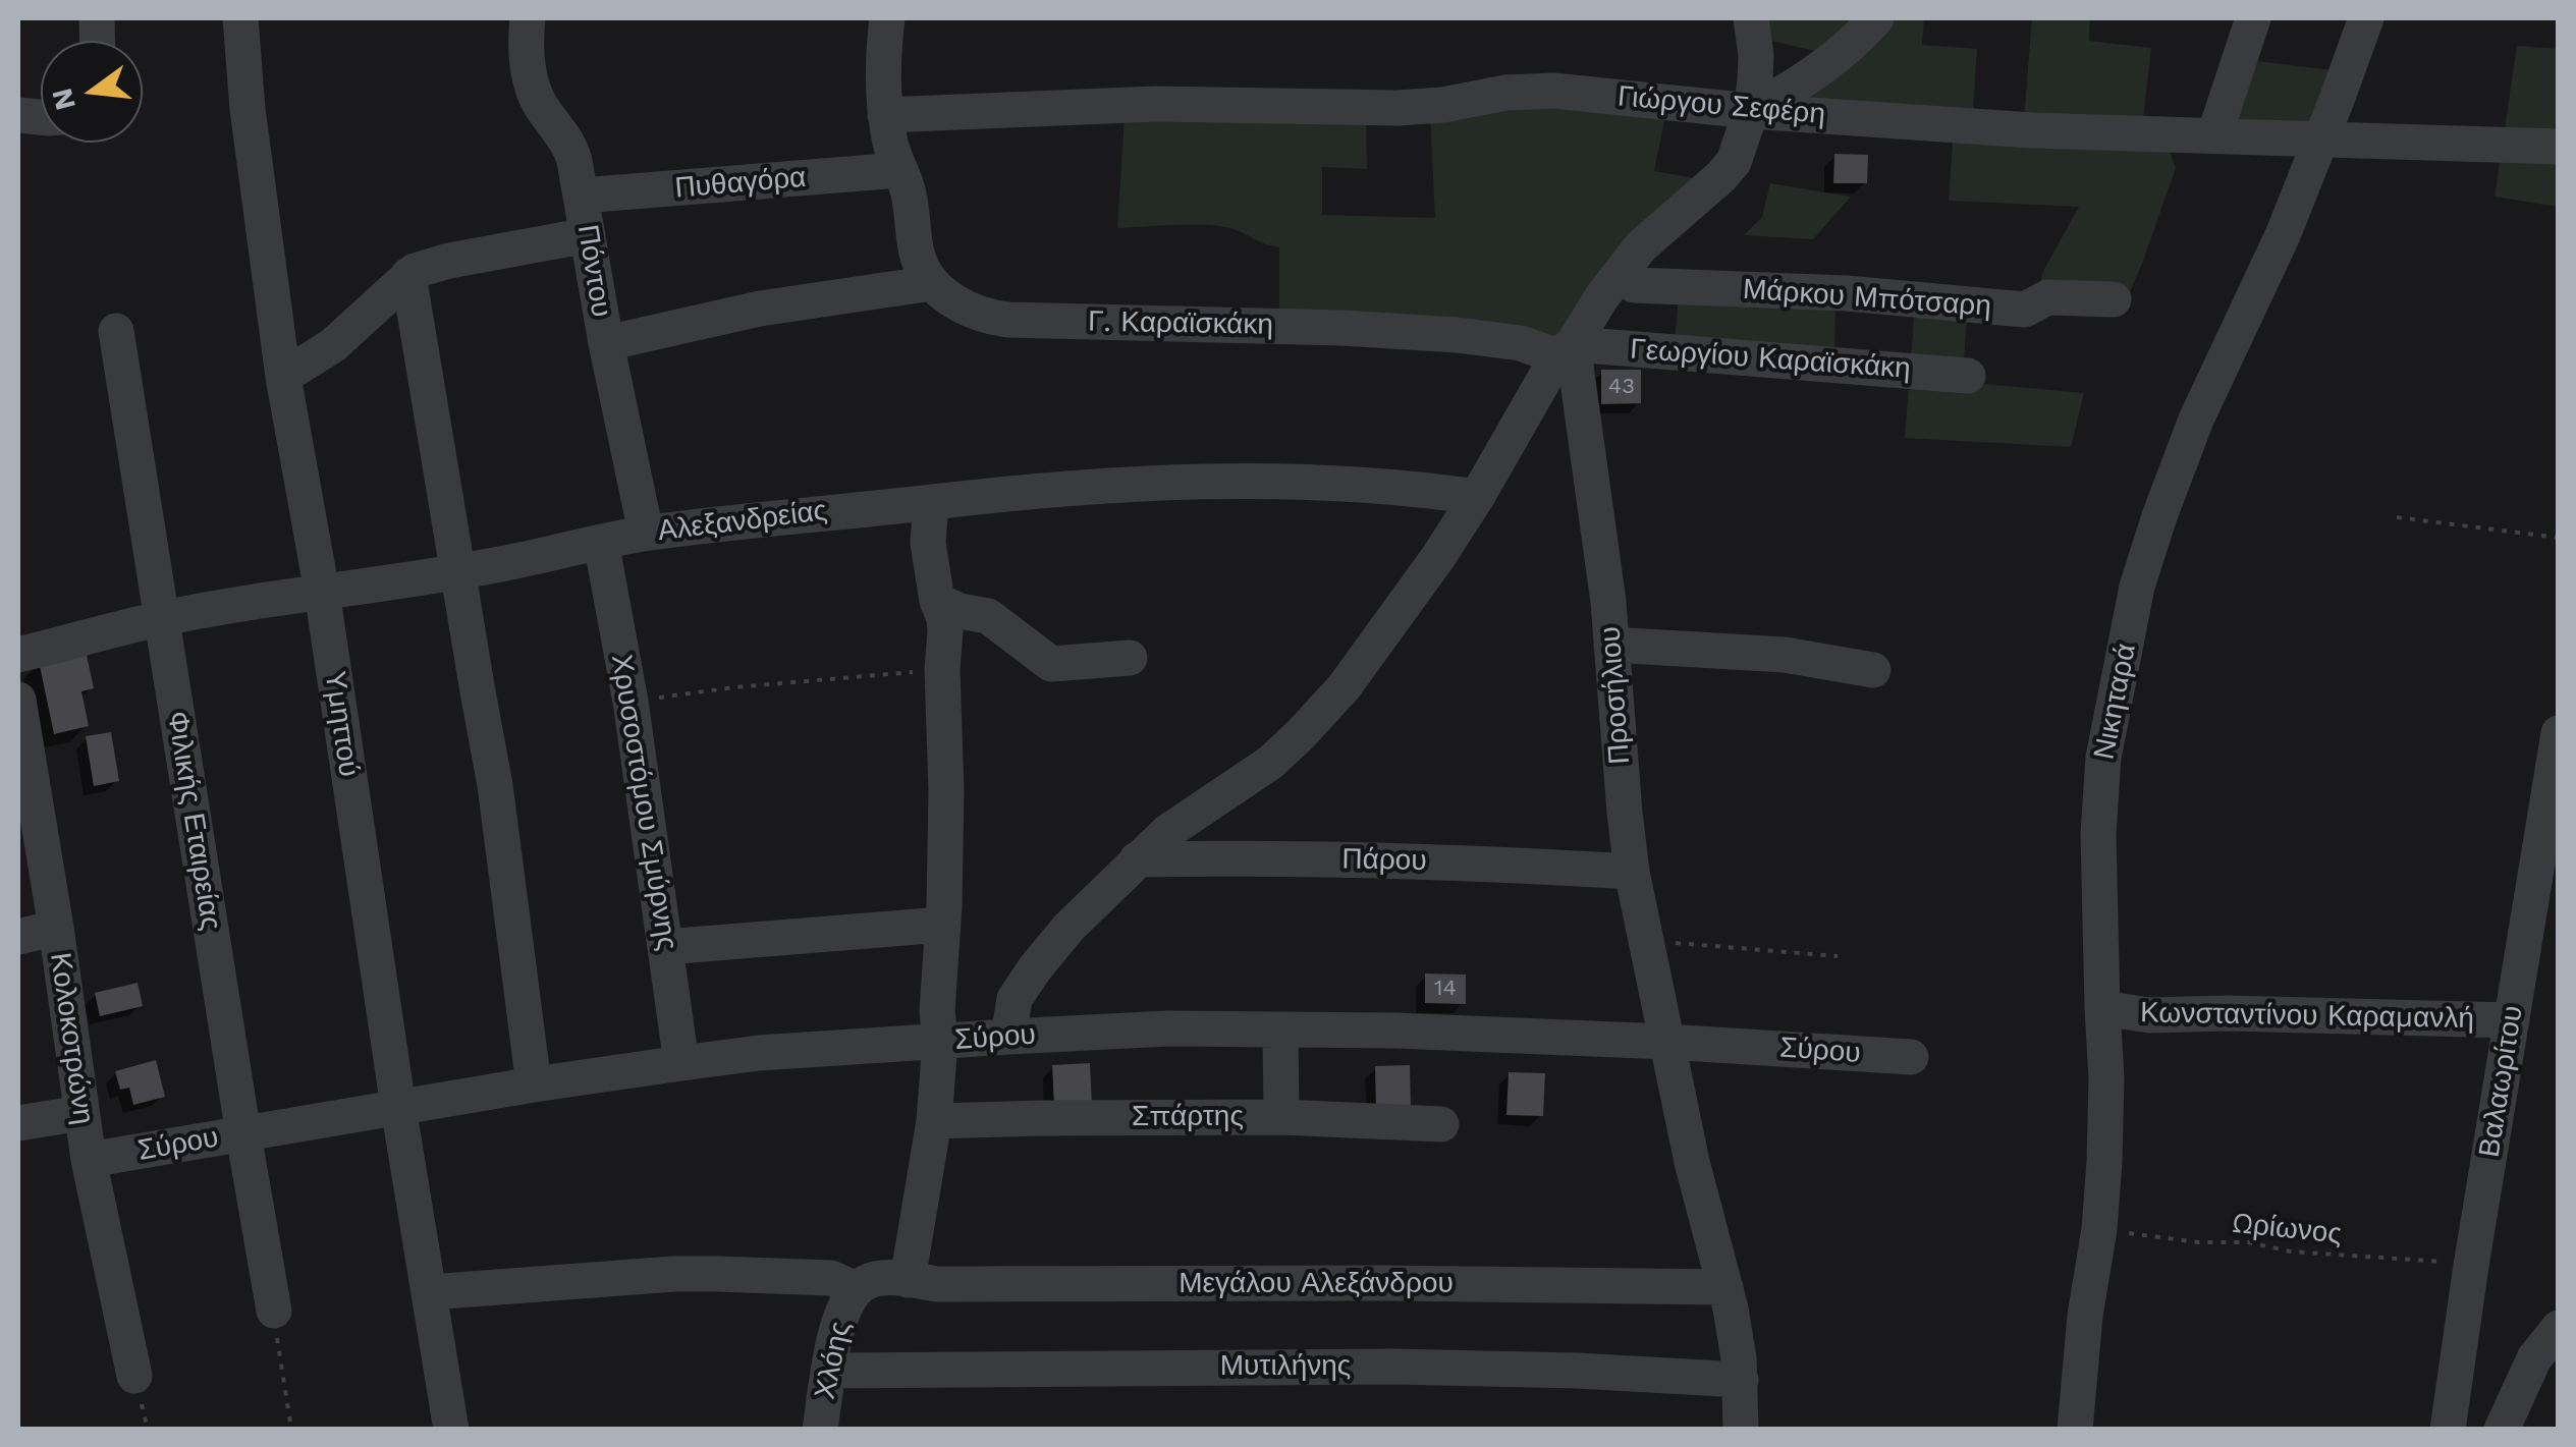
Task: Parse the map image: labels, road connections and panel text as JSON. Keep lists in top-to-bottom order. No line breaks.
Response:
{"streets":{"street":["Γιώργου Σεφέρη","Πυθαγόρα","Πόντου","Μάρκου Μπότσαρη","Γ. Καραϊσκάκη","Γεωργίου Καραϊσκάκη","Αλεξανδρείας","Προσήλιου","Νικηταρά","Υμηττού","Χρυσοστόμου Σμύρνης","Φιλικής Εταιρείας","Πάρου","Κωνσταντίνου Καραμανλή","Σύρου","Κολοκοτρώνη","Βαλαωρίτου","Σπάρτης","Μεγάλου Αλεξάνδρου","Χλόης","Μυτιλήνης"],"path":["Ωρίωνος"]},"crossings":[["Γιώργου Σεφέρη","Νικηταρά"],["Πυθαγόρα","Πόντου"],["Πόντου","Αλεξανδρείας"],["Γ. Καραϊσκάκη","Γεωργίου Καραϊσκάκη"],["Γ. Καραϊσκάκη","Προσήλιου"],["Γεωργίου Καραϊσκάκη","Προσήλιου"],["Αλεξανδρείας","Υμηττού"],["Αλεξανδρείας","Χρυσοστόμου Σμύρνης"],["Αλεξανδρείας","Φιλικής Εταιρείας"],["Προσήλιου","Πάρου"],["Προσήλιου","Σύρου"],["Προσήλιου","Μεγάλου Αλεξάνδρου"],["Προσήλιου","Μυτιλήνης"],["Νικηταρά","Κωνσταντίνου Καραμανλή"],["Νικηταρά","Ωρίωνος"],["Υμηττού","Σύρου"],["Χρυσοστόμου Σμύρνης","Σύρου"],["Φιλικής Εταιρείας","Σύρου"],["Κωνσταντίνου Καραμανλή","Βαλαωρίτου"],["Σύρου","Κολοκοτρώνη"],["Βαλαωρίτου","Ωρίωνος"],["Μεγάλου Αλεξάνδρου","Χλόης"],["Χλόης","Μυτιλήνης"]],"house_numbers":["43","14"],"north":"left"}
